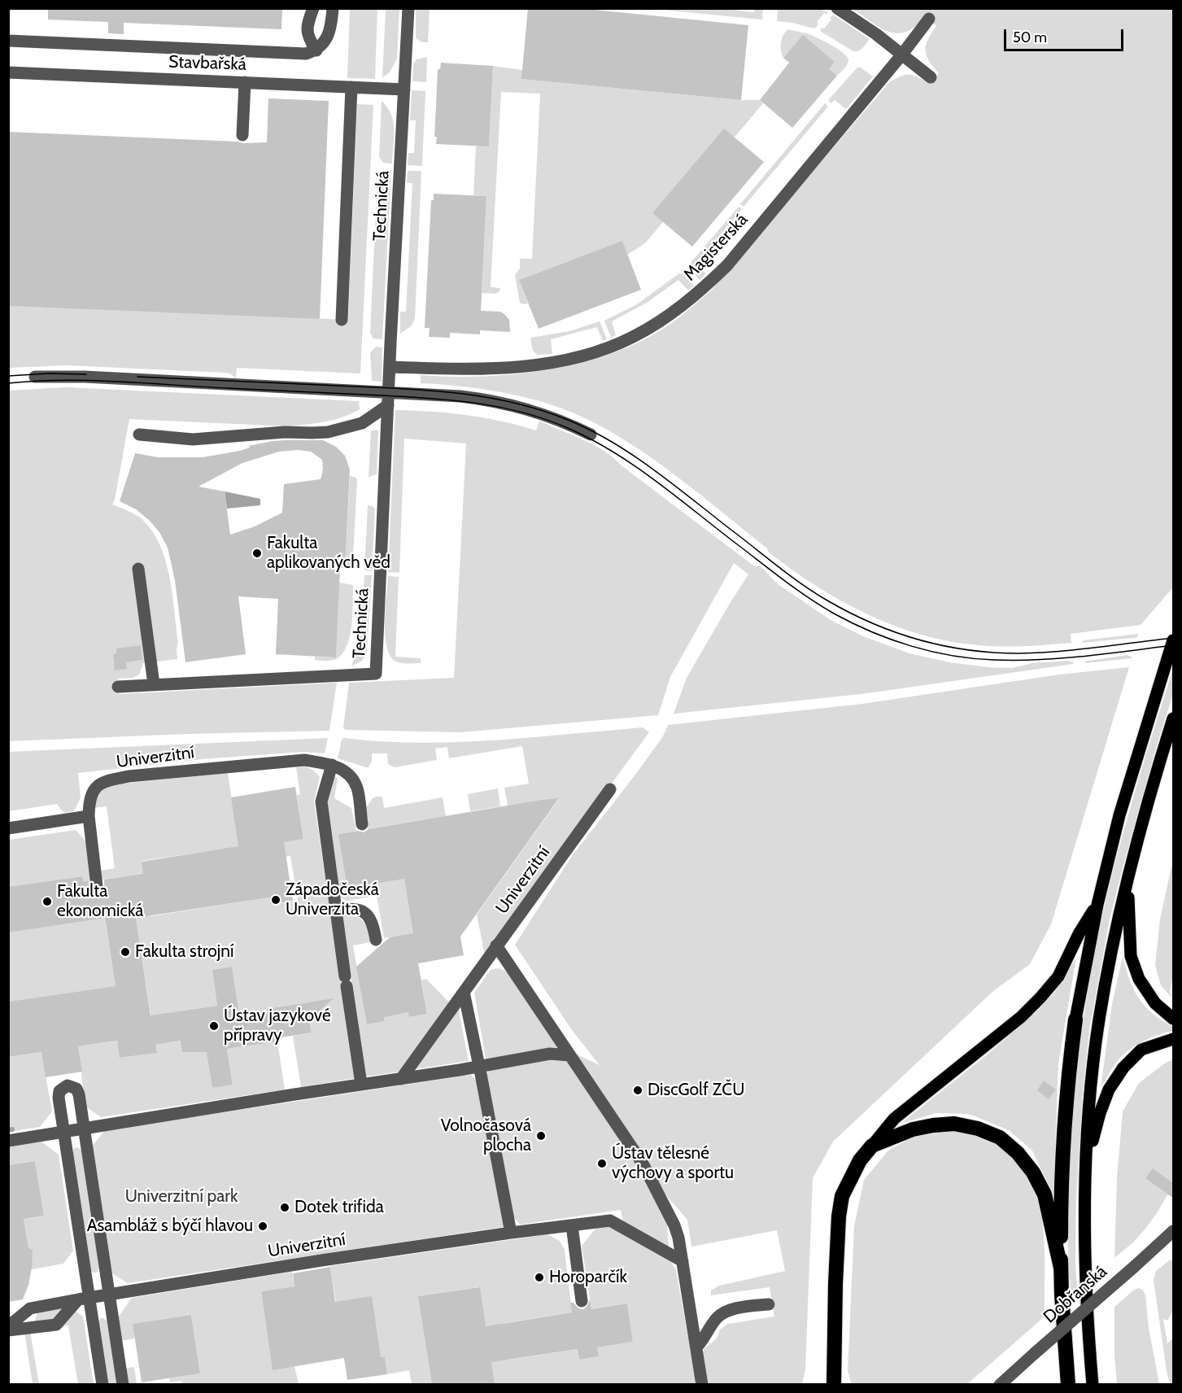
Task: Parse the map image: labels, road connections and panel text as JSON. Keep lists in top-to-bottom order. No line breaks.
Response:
{"streets":{"street":["Stavbařská","Technická","Magisterská","Univerzitní","Dobřanská"]},"crossings":[["Stavbařská","Technická"],["Technická","Magisterská"]],"parks":["Univerzitní park"],"places":["Fakulta aplikovaných věd","Západočeská Univerzita","Fakulta ekonomická","Fakulta strojní","Ústav jazykové přípravy","DiscGolf ZČU","Volnočasová plocha","Ústav tělesné výchovy a sportu","Dotek trifida","Asambláž s býčí hlavou","Horoparčík"],"scale_bar":"50 m"}
